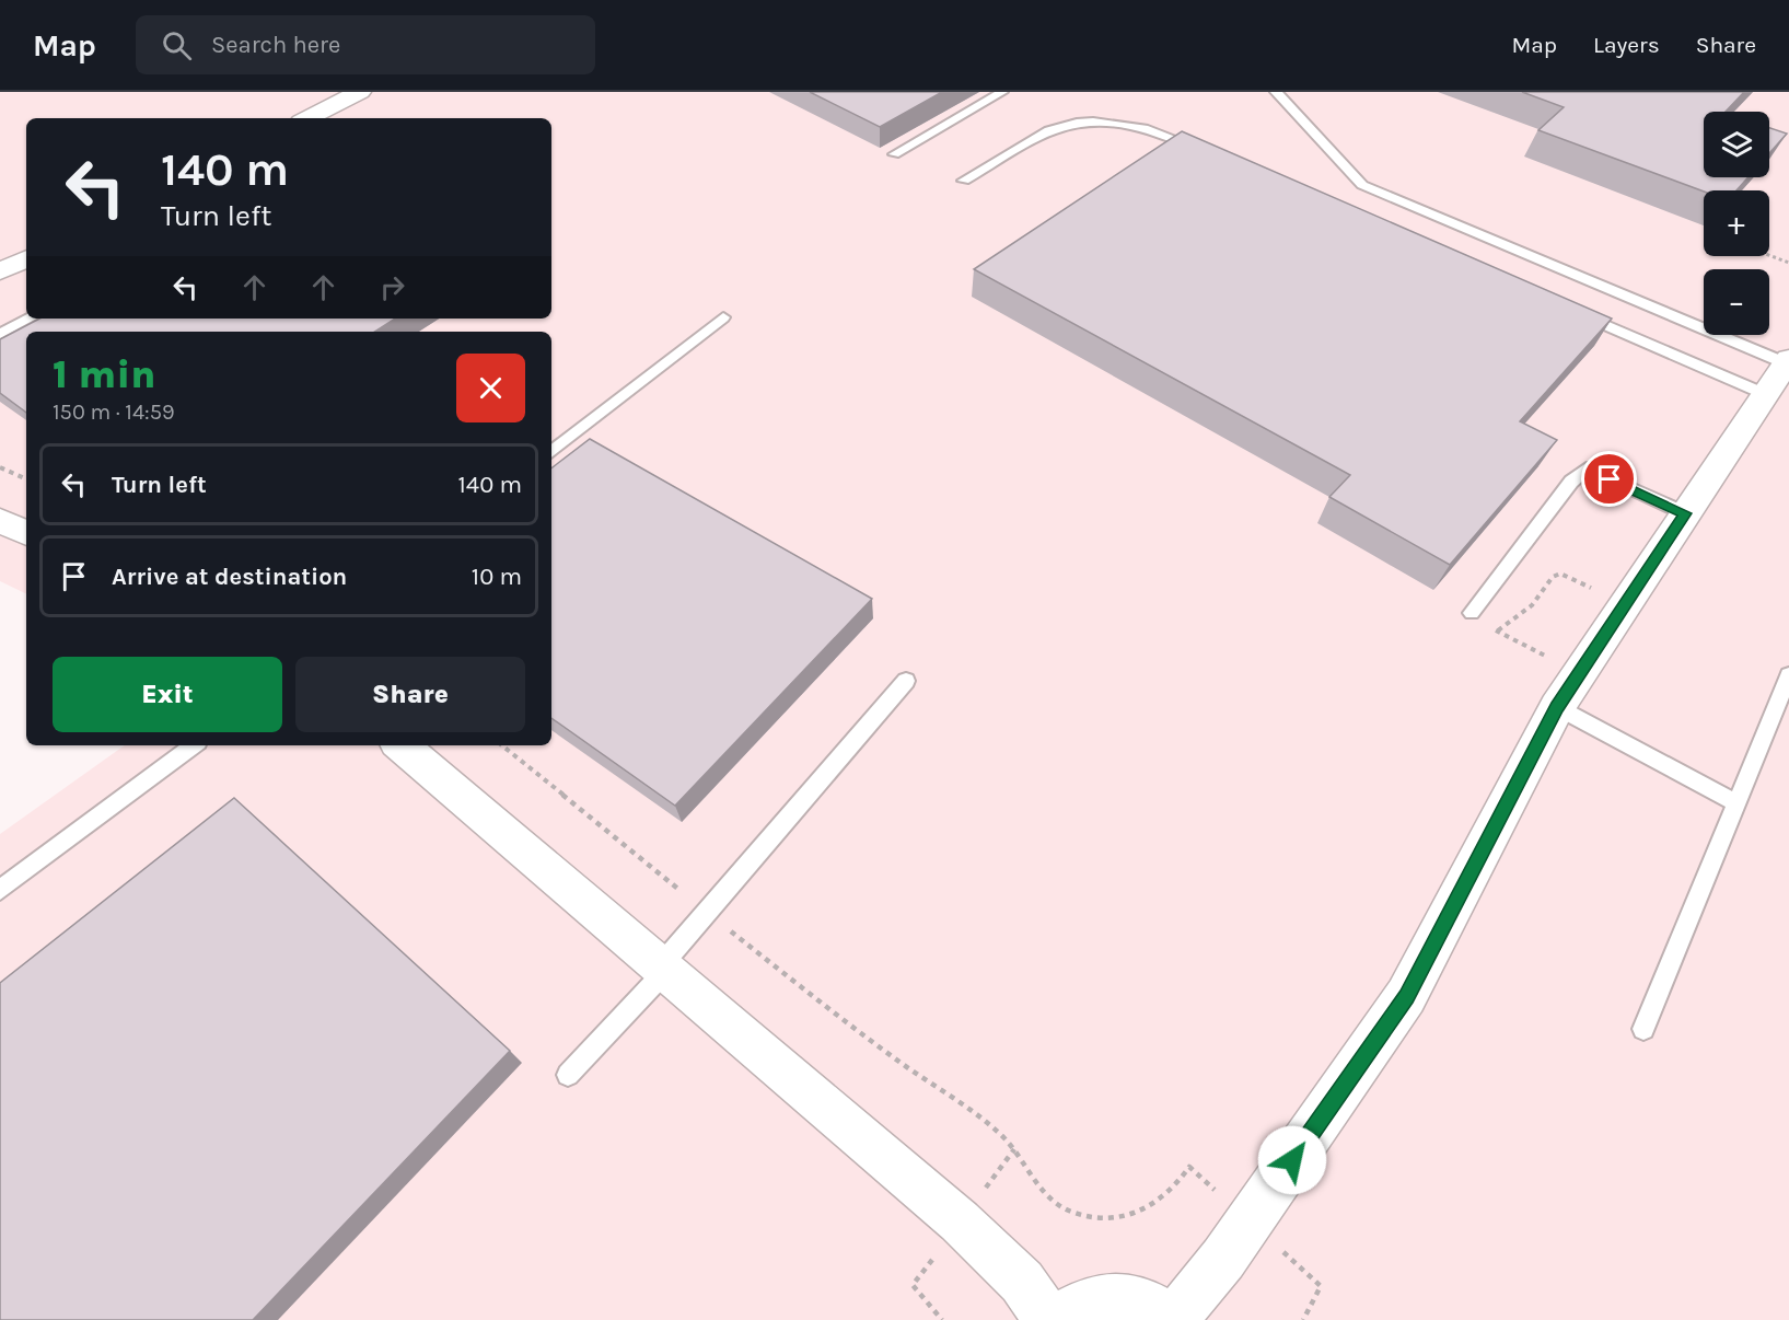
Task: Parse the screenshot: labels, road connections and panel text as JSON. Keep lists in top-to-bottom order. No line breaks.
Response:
{"page":{"header":"Map","search":"Search here","nav":["Map","Layers","Share"],"map_buttons":["+","−"],"turn":["140 m","Turn left"],"heading":["1 min","150 m · 14:59"],"list":[{"name":"Turn left","value":"140 m"},{"name":"Arrive at destination","value":"10 m"}],"buttons":["Exit","Share"]}}
